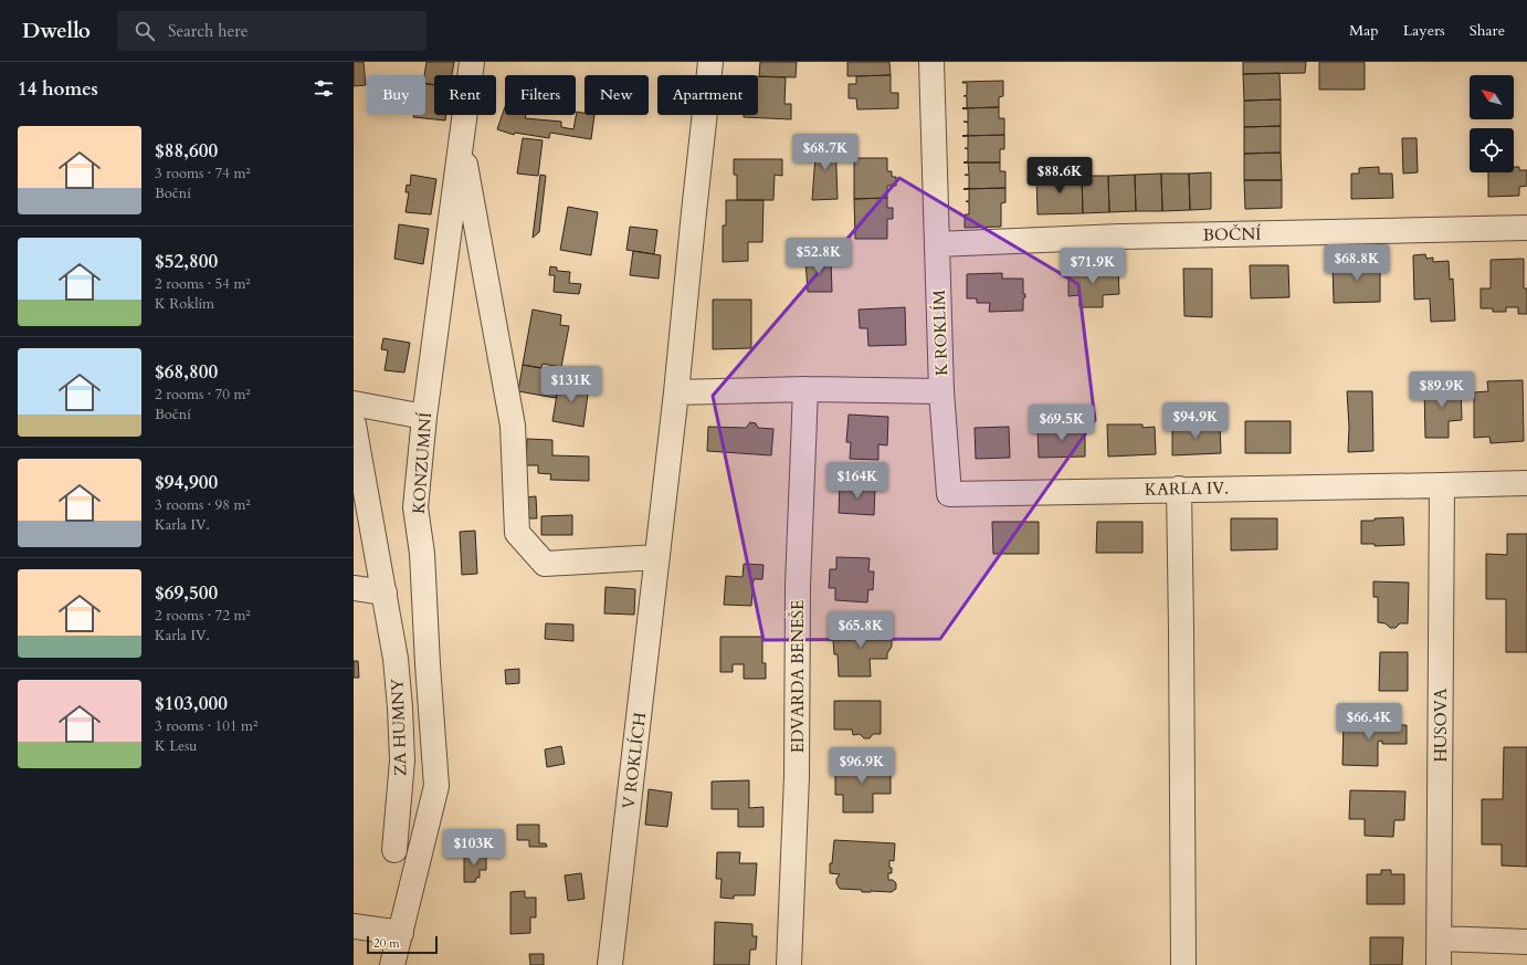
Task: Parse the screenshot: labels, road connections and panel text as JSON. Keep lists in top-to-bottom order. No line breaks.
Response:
{"streets":{"street":["BOČNÍ","K ROKLÍM","KONZUMNÍ","KARLA IV.","EDVARDA BENEŠE","HUSOVA","ZA HUMNY","V ROKLÍCH"]},"crossings":[["BOČNÍ","K ROKLÍM"],["K ROKLÍM","KARLA IV."],["K ROKLÍM","EDVARDA BENEŠE"],["KONZUMNÍ","ZA HUMNY"],["KONZUMNÍ","V ROKLÍCH"],["KARLA IV.","HUSOVA"]],"scale_bar":"20 m","north":"top left","page":{"header":"Dwello","search":"Search here","nav":["Map","Layers","Share"],"heading":"14 homes","chip":["Buy","Rent","Filters","New","Apartment"],"list":[{"name":"$88,600","note":"3 rooms · 74 m² · Boční"},{"name":"$52,800","note":"2 rooms · 54 m² · K Roklím"},{"name":"$68,800","note":"2 rooms · 70 m² · Boční"},{"name":"$94,900","note":"3 rooms · 98 m² · Karla IV."},{"name":"$69,500","note":"2 rooms · 72 m² · Karla IV."},{"name":"$103,000","note":"3 rooms · 101 m² · K Lesu"}],"price":["$68.7K","$88.6K","$52.8K","$68.8K","$71.9K","$131K","$89.9K","$94.9K","$69.5K","$164K","$65.8K","$66.4K","$96.9K","$103K"],"scale":"20 m"}}
